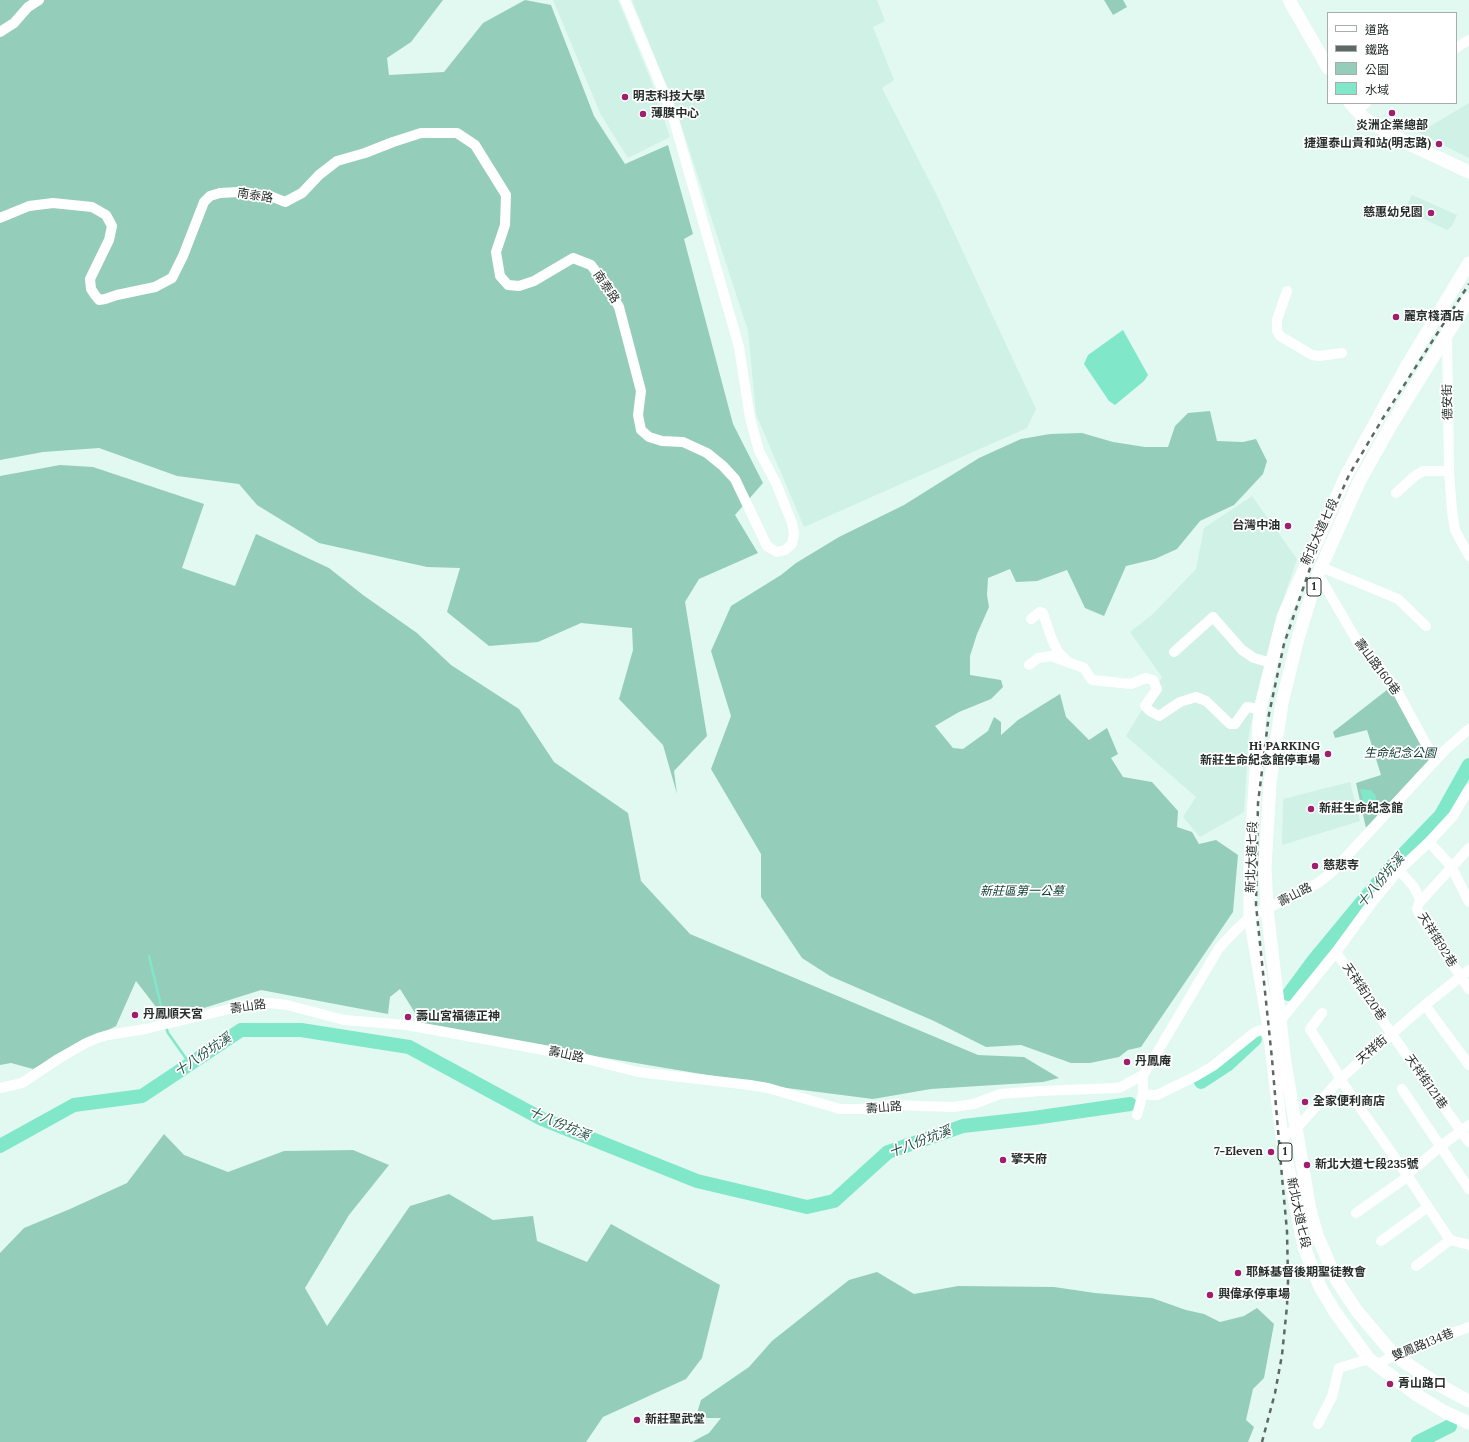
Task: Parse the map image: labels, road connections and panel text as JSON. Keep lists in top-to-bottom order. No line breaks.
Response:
{"streets":{"main road":["新北大道七段","1"],"street":["南泰路","德安街","壽山路160巷","壽山路","天祥街92巷","天祥街120巷","天祥街","天祥街121巷","雙鳳路134巷"]},"crossings":[["德安街","新北大道七段"],["新北大道七段","壽山路160巷"],["新北大道七段","壽山路"],["新北大道七段","天祥街"],["新北大道七段","雙鳳路134巷"],["壽山路160巷","壽山路"],["天祥街92巷","天祥街"],["天祥街120巷","天祥街"],["天祥街120巷","天祥街121巷"],["天祥街","天祥街121巷"]],"water":["十八份坑溪"],"parks":["生命紀念公園","新莊區第一公墓"],"places":["明志科技大學","炎洲企業總部","薄膜中心","捷運泰山貴和站(明志路)","慈惠幼兒園","麗京棧酒店","台灣中油","Hi PARKING 新莊生命紀念館停車場","新莊生命紀念館","慈悲寺","丹鳳順天宮","壽山宮福德正神","丹鳳庵","全家便利商店","7-Eleven","擎天府","新北大道七段235號","耶穌基督後期聖徒教會","興偉承停車場","青山路口","新莊聖武堂"],"legend":["道路","鐵路","公園","水域"]}
